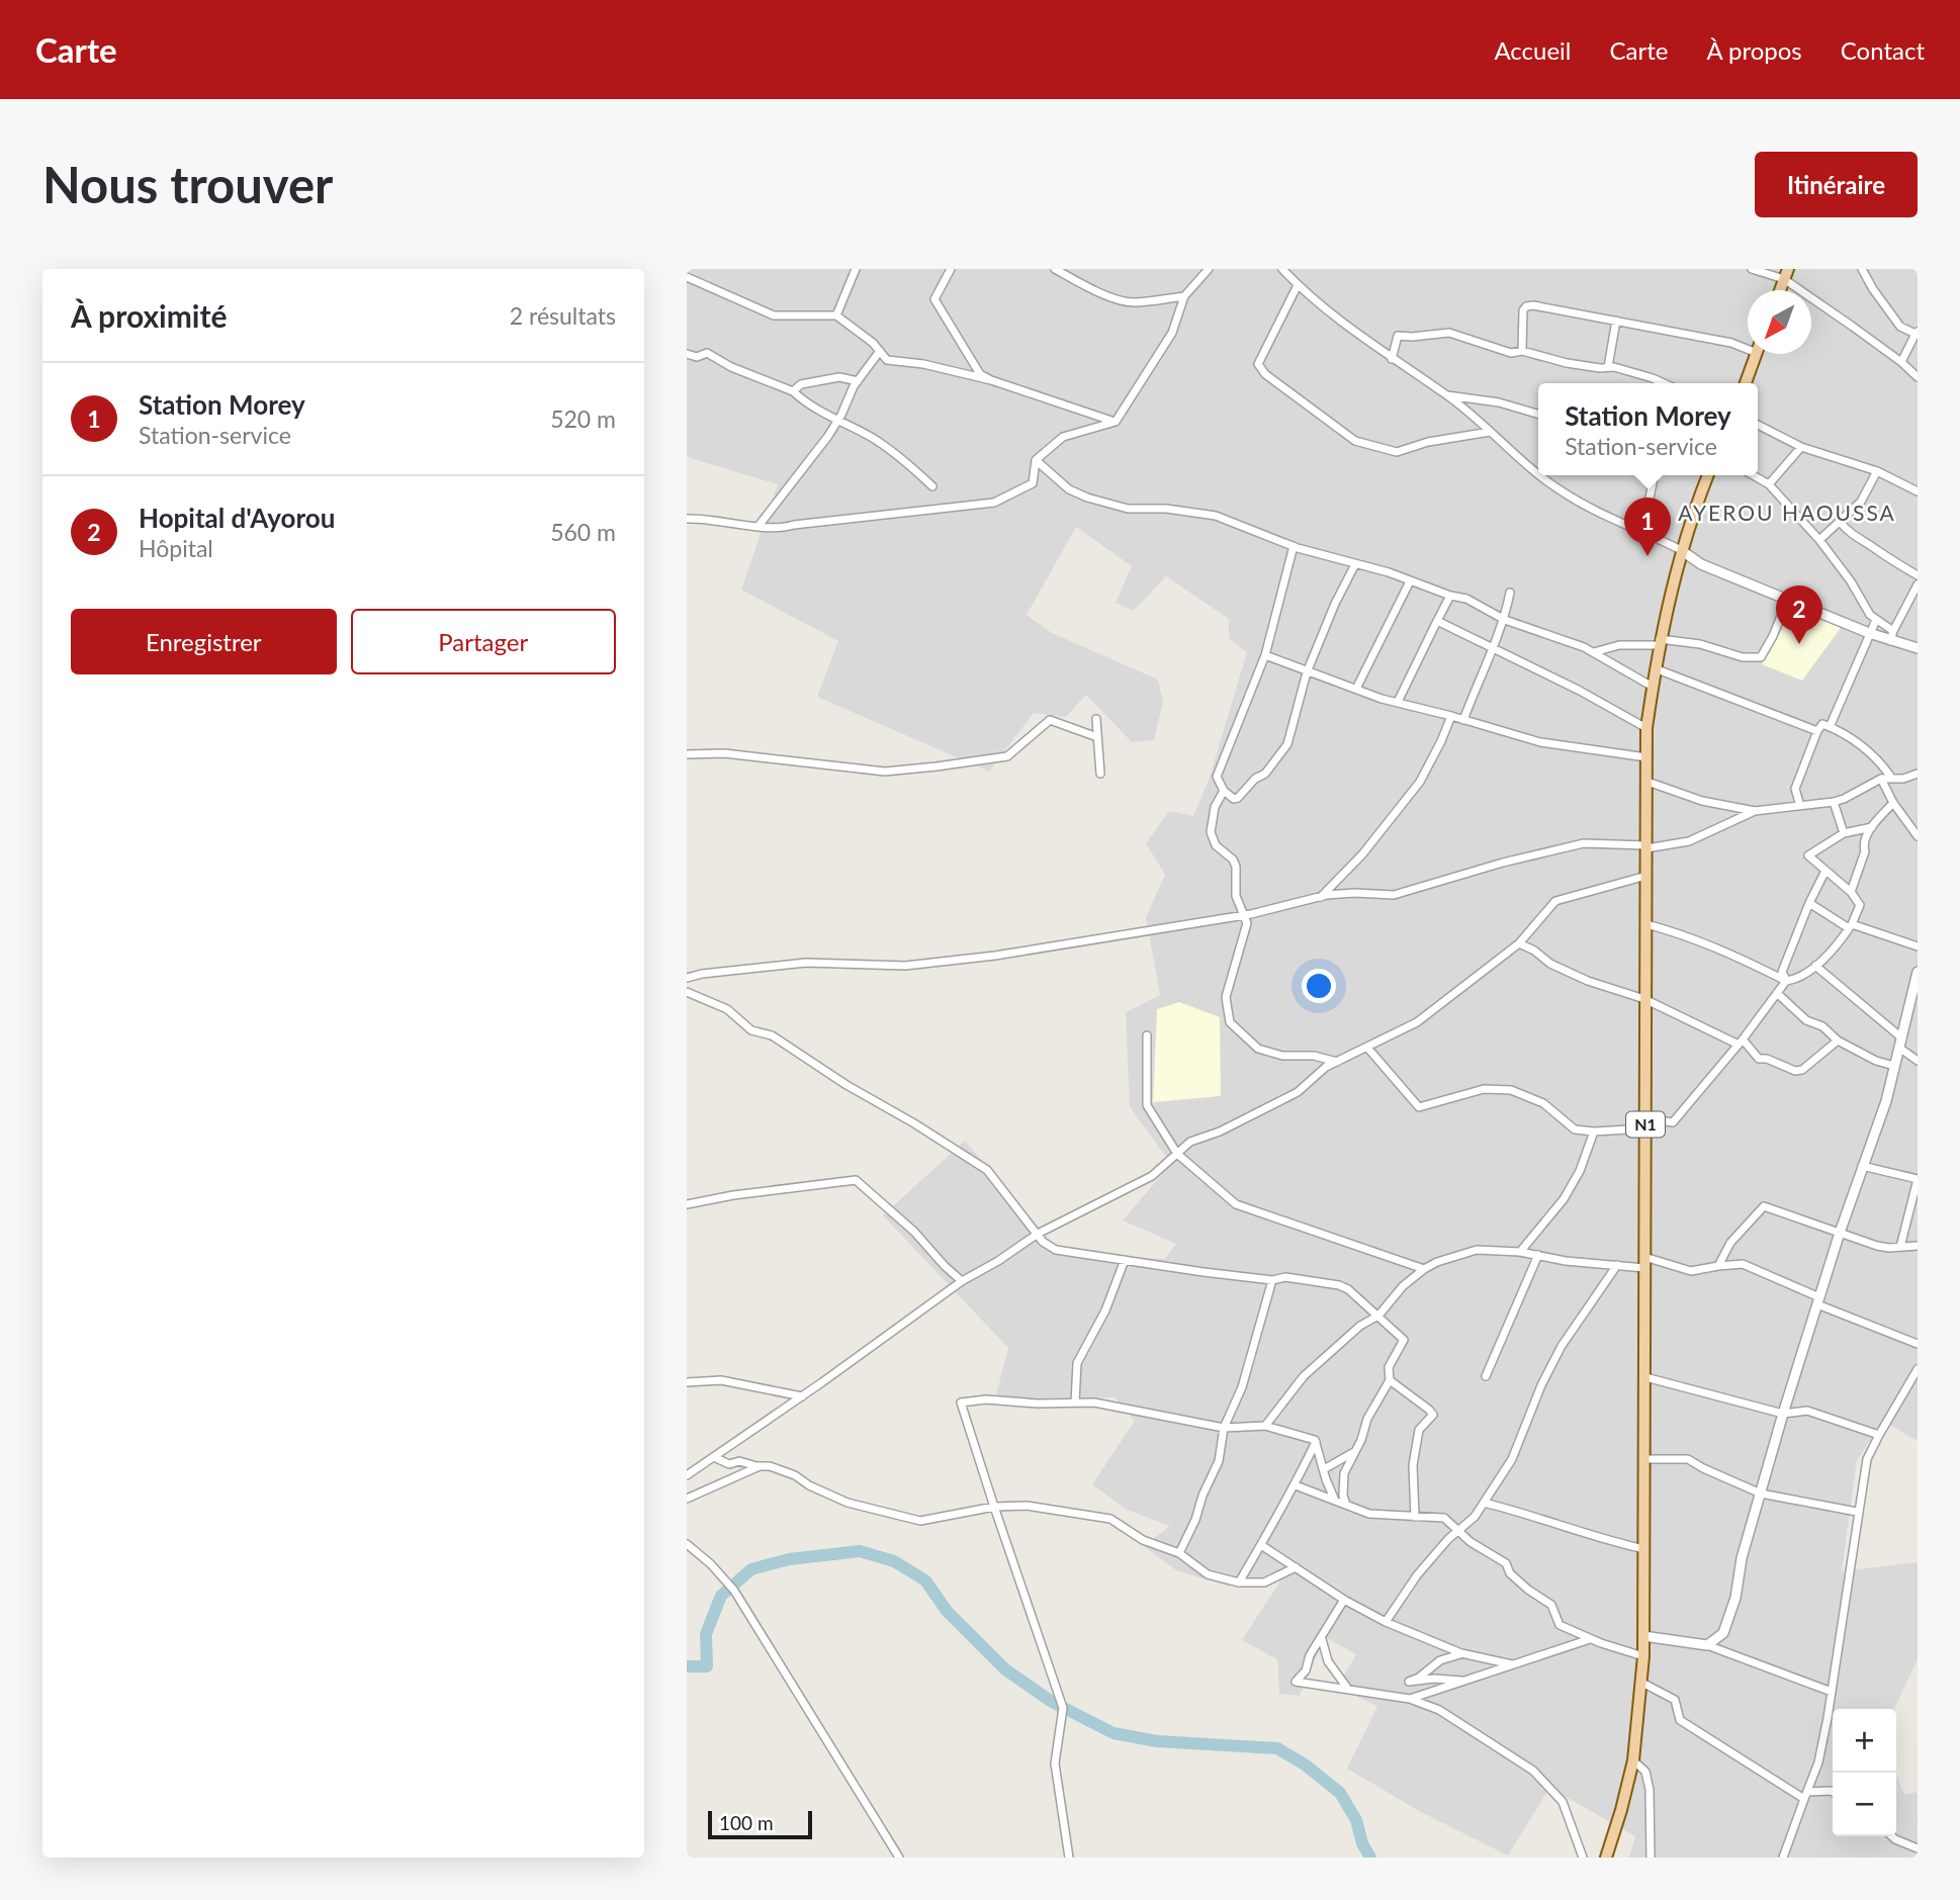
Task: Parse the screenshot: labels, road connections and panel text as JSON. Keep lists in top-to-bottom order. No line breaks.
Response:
{"streets":{"main road":["N1"]},"districts":["AYEROU HAOUSSA"],"scale_bar":"100 m","north":"bottom left","page":{"header":"Carte","nav":["Accueil","Carte","À propos","Contact"],"buttons":["Itinéraire",["Enregistrer","Partager"]],"title":"Nous trouver","heading":["À proximité","2 résultats"],"list":[{"mark":"1","name":"Station Morey","note":"Station-service","value":"520 m"},{"mark":"2","name":"Hopital d'Ayorou","note":"Hôpital","value":"560 m"}],"popup":["Station Morey","Station-service"],"pins":["1","2"],"map_buttons":["+","−"],"scale":"100 m"}}
